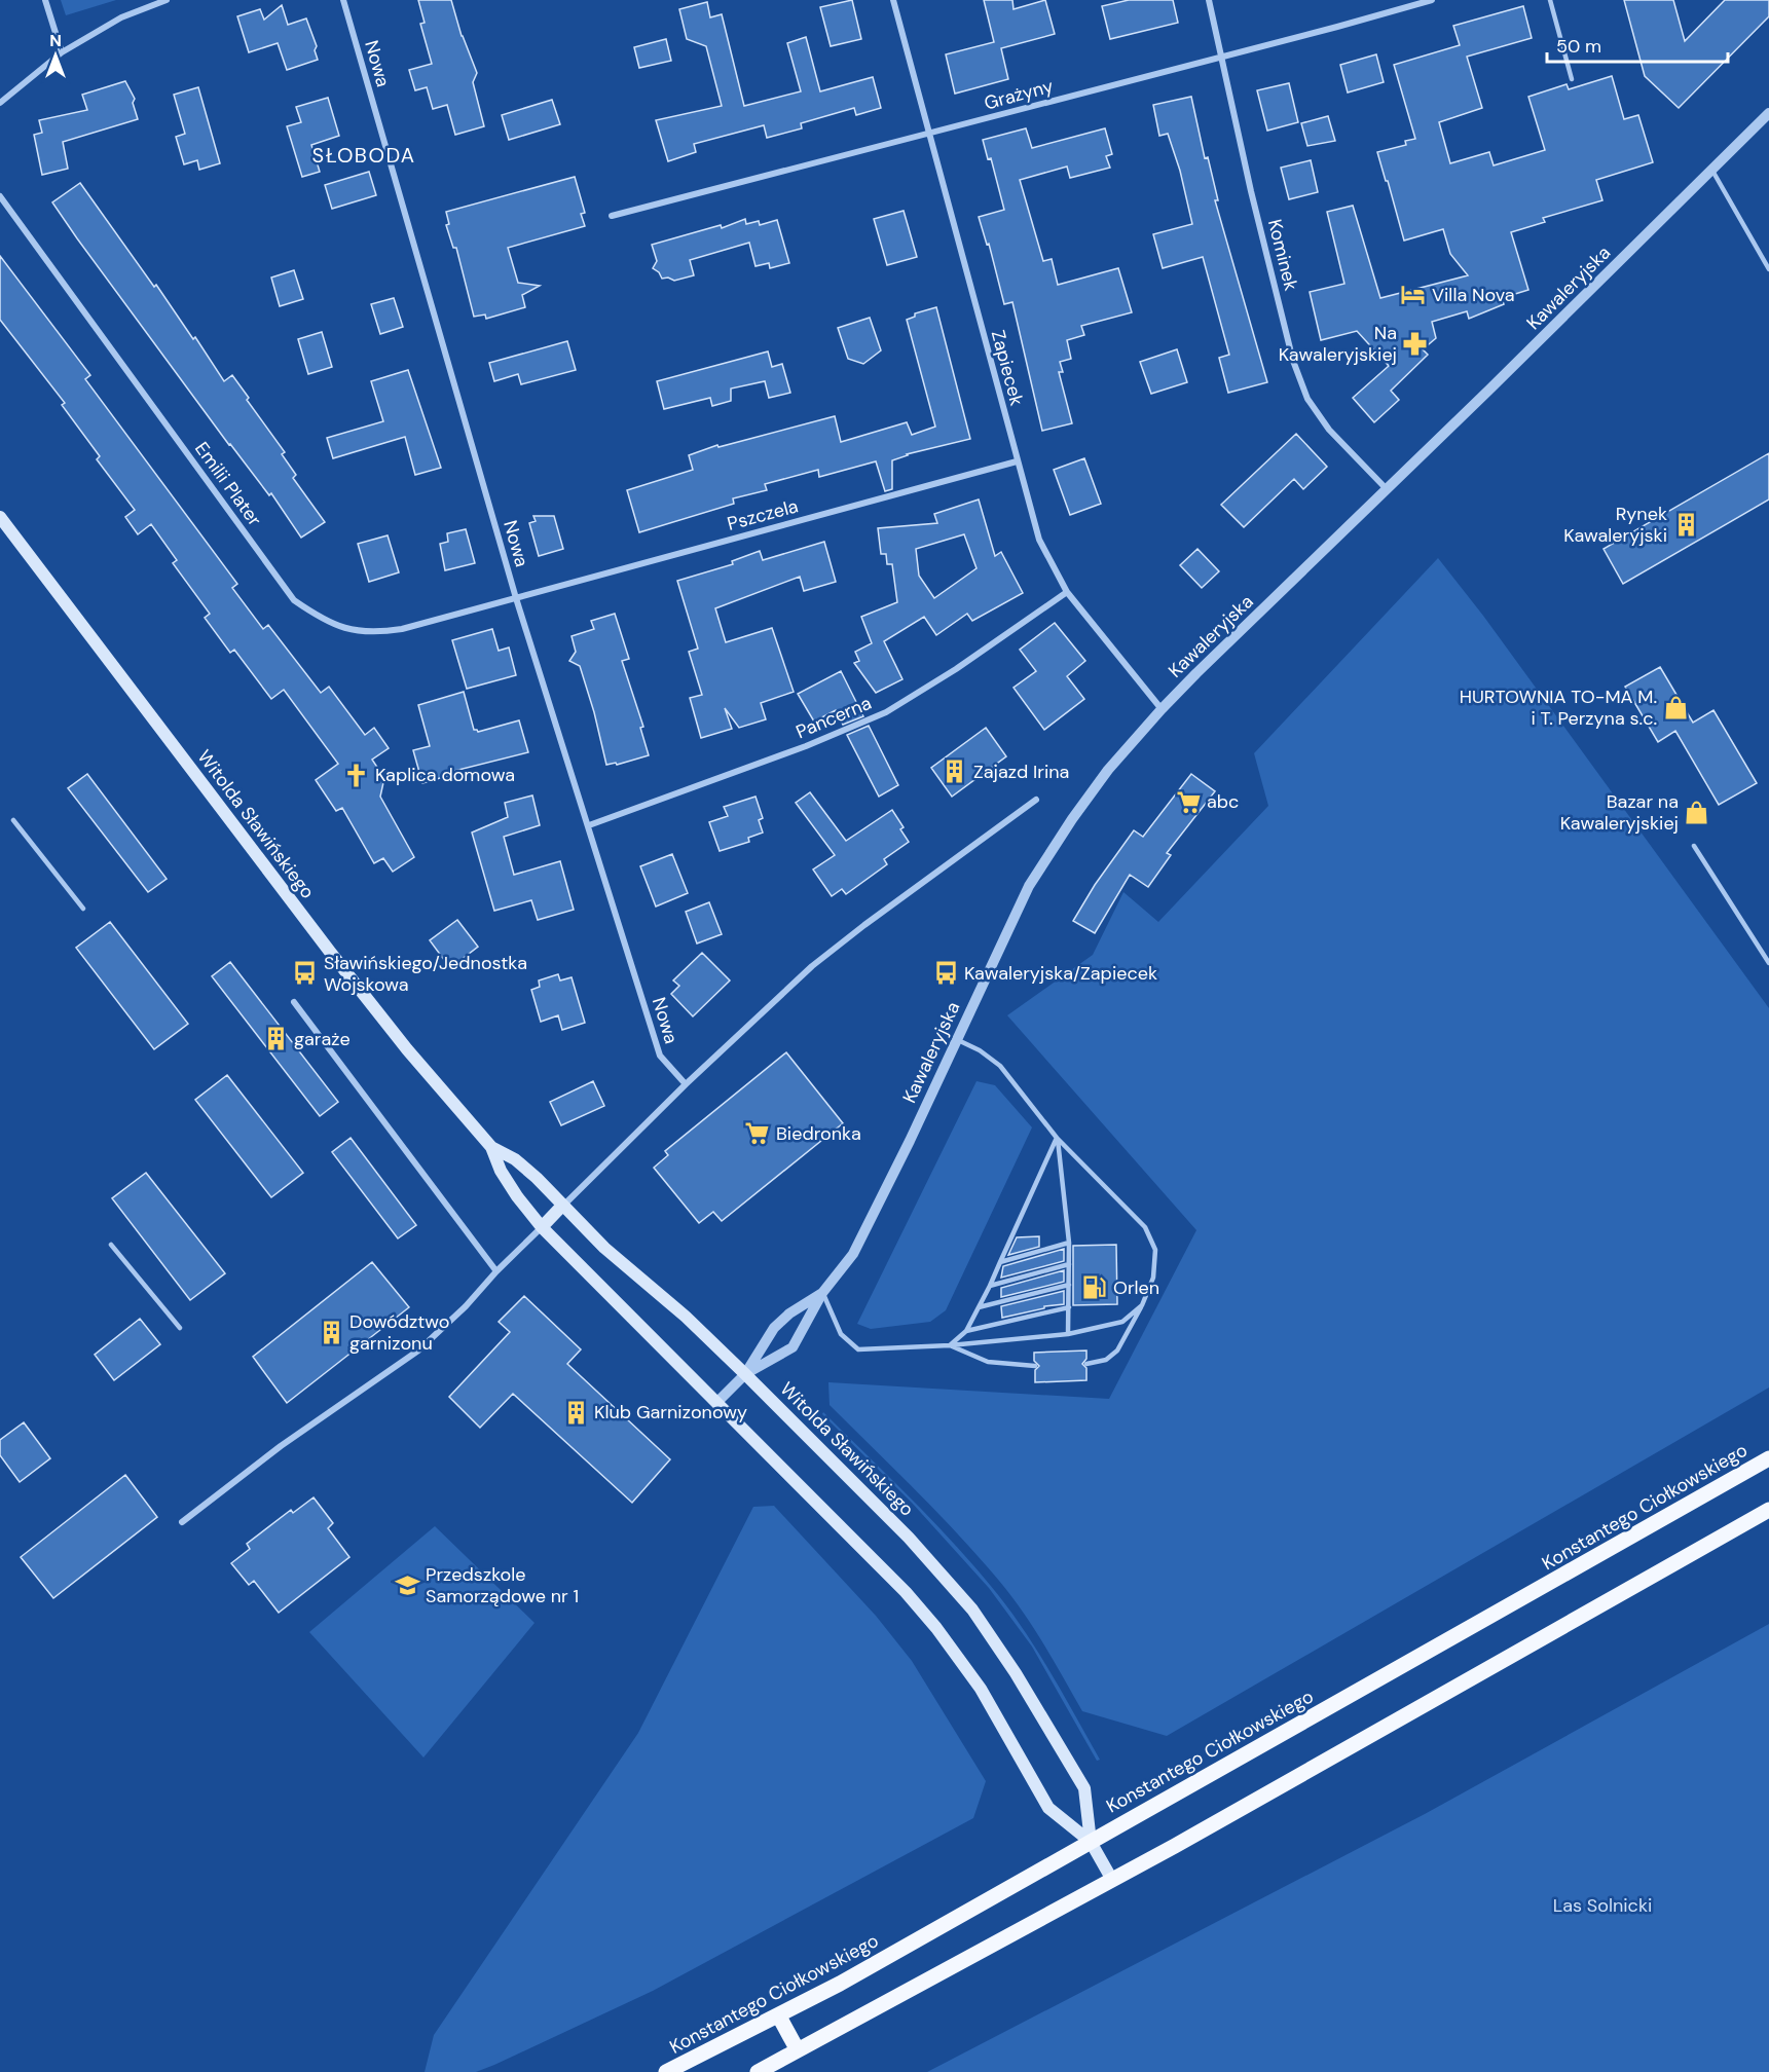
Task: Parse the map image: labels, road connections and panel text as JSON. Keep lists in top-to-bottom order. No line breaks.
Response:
{"streets":{"main road":["Witolda Sławińskiego","Konstantego Ciołkowskiego"],"street":["Nowa","Grażyny","Kominek","Kawaleryjska","Zapiecek","Emilii Plater","Pszczela","Pancerna"]},"crossings":[["Nowa","Emilii Plater"],["Nowa","Pszczela"],["Nowa","Pancerna"],["Grażyny","Kominek"],["Grażyny","Zapiecek"],["Kominek","Kawaleryjska"],["Kawaleryjska","Zapiecek"],["Kawaleryjska","Witolda Sławińskiego"],["Zapiecek","Pszczela"],["Zapiecek","Pancerna"],["Emilii Plater","Pszczela"],["Witolda Sławińskiego","Konstantego Ciołkowskiego"]],"districts":["SŁOBODA"],"parks":["Las Solnicki"],"places":{"hotel":["Villa Nova"],"pharmacy":["Na Kawaleryjskiej"],"building":["Rynek Kawaleryjski","Zajazd Irina","garaże","Dowództwo garnizonu","Klub Garnizonowy"],"shop":["HURTOWNIA TO-MA M. i T. Perzyna s.c.","Bazar na Kawaleryjskiej"],"church":["Kaplica domowa"],"supermarket":["abc","Biedronka"],"bus stop":["Sławińskiego/Jednostka Wojskowa","Kawaleryjska/Zapiecek"],"fuel station":["Orlen"],"school or university":["Przedszkole Samorządowe nr 1"]},"scale_bar":"50 m","north":"top"}
